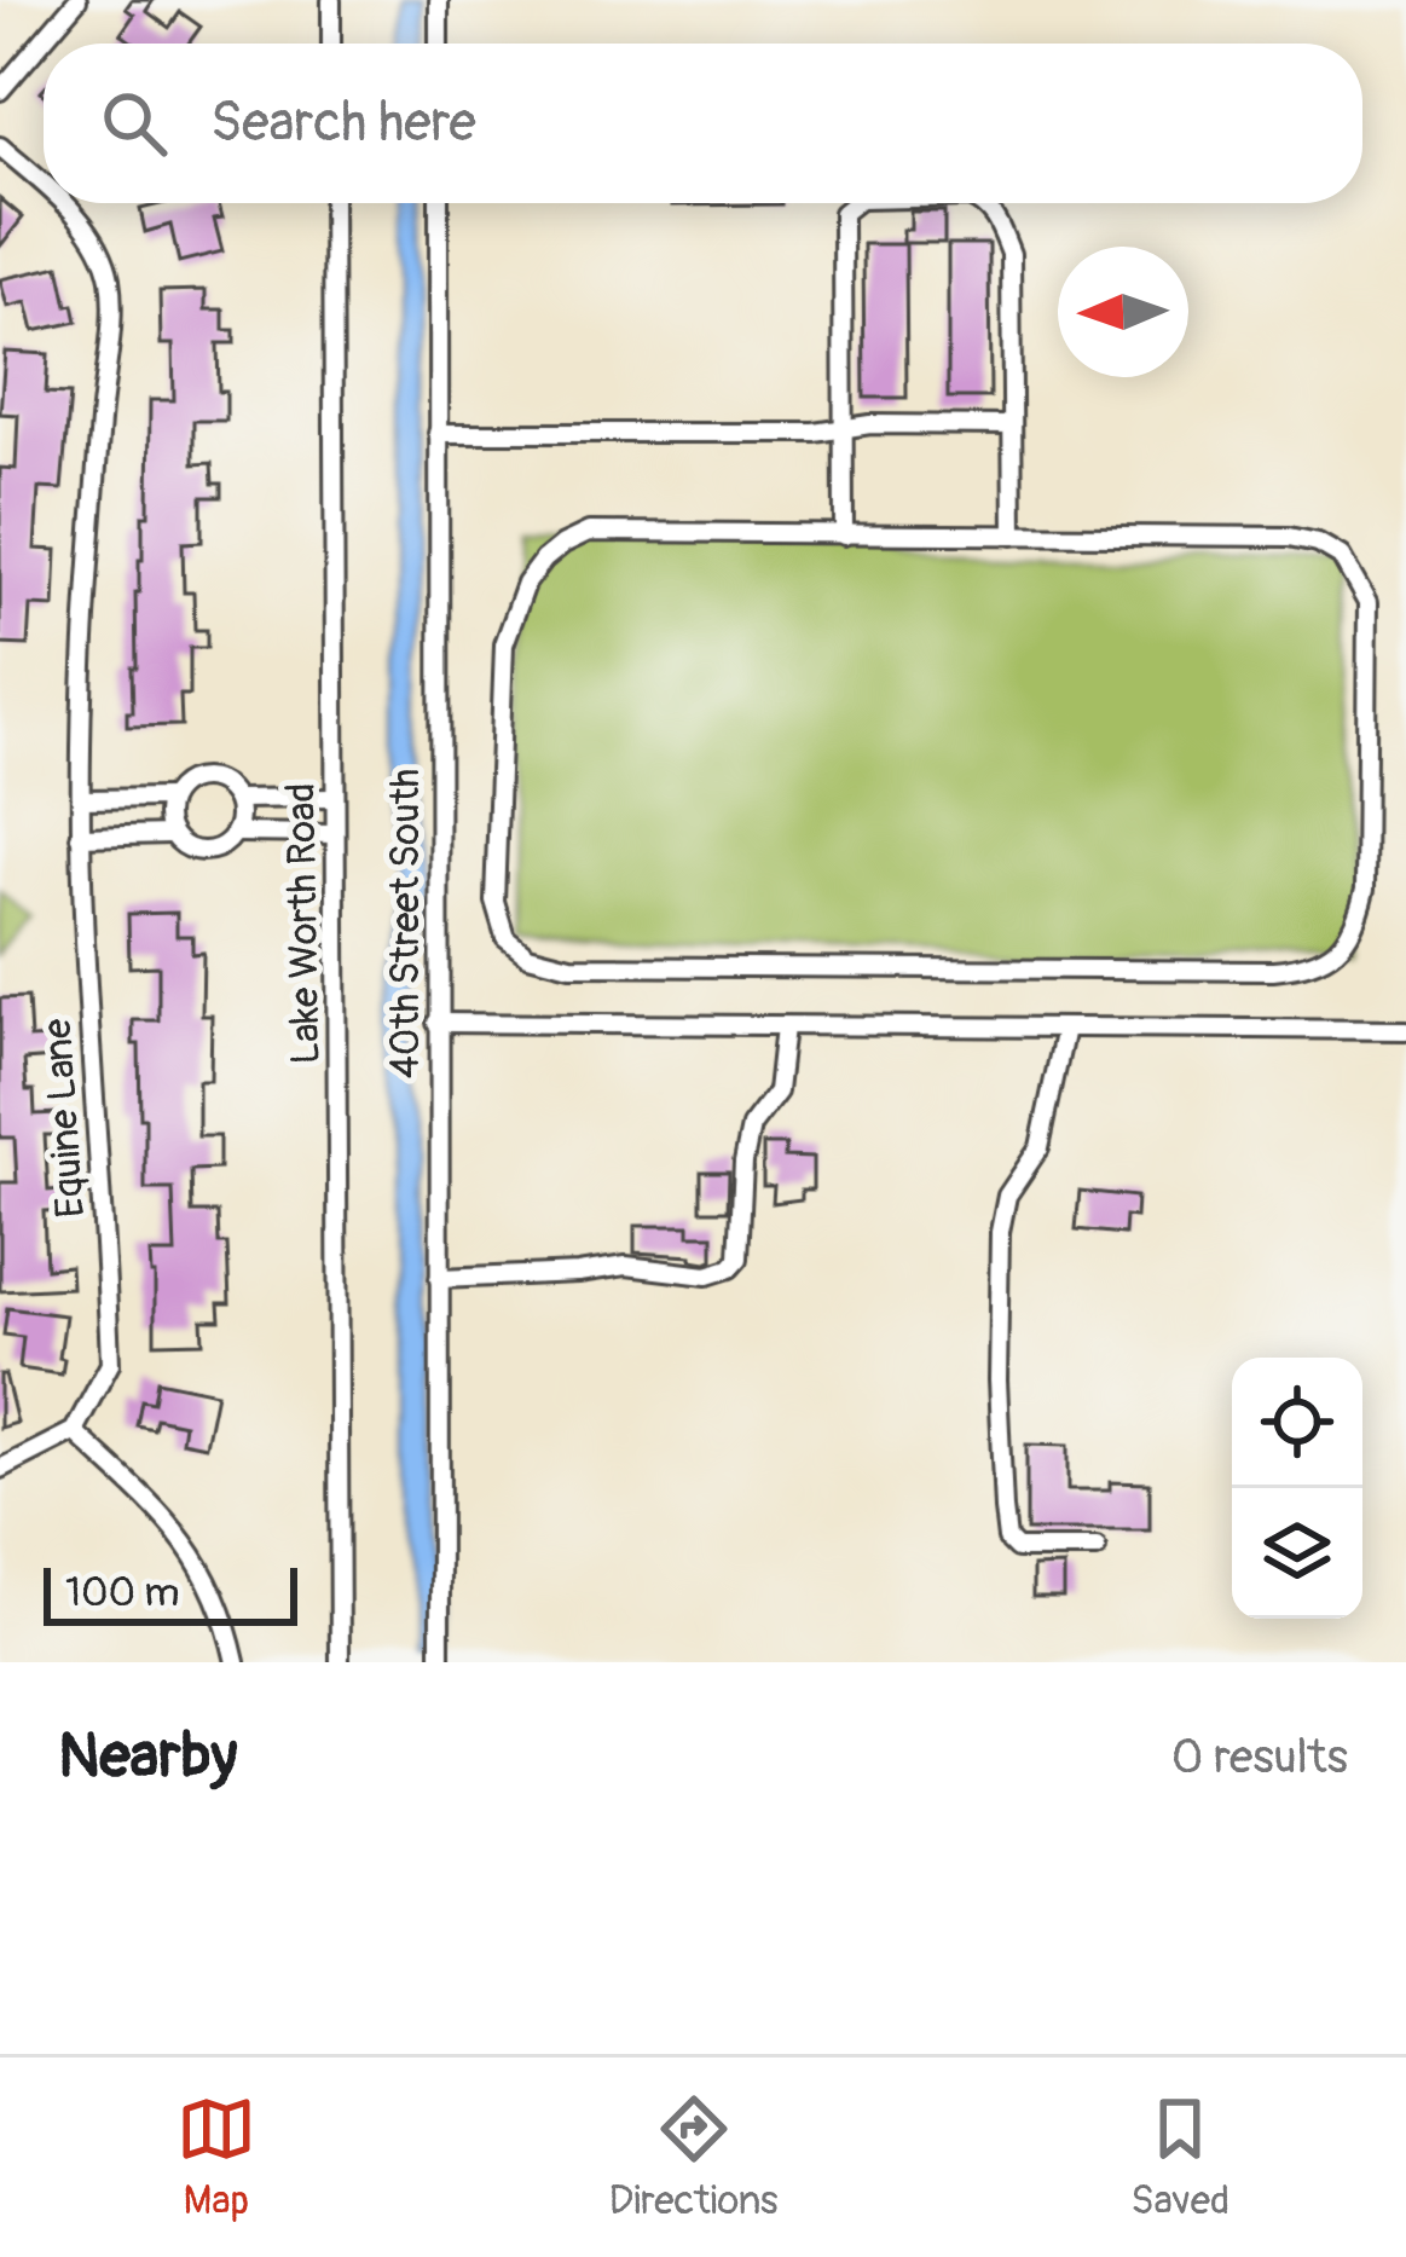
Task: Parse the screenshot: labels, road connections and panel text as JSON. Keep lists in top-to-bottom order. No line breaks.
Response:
{"streets":{"street":["Lake Worth Road","40th Street South","Equine Lane"]},"scale_bar":"100 m","north":"left","page":{"search":"Search here","scale":"100 m","heading":["Nearby","0 results"],"nav":["Map","Directions","Saved"]}}
